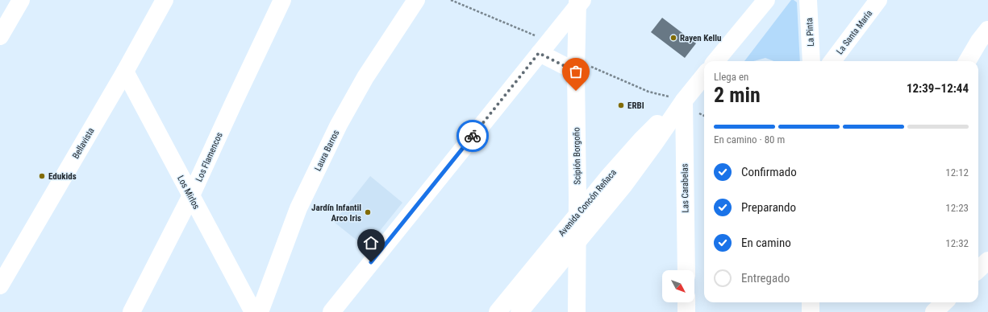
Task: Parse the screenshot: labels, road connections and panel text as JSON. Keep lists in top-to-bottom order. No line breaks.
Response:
{"streets":{"street":["La Pinta","La Santa María","Bellavista","Laura Barros","Scipión Borgoño","Los Flamencos","Las Carabelas","Los Mirlos","Avenida Concón Reñaca"]},"crossings":[["Bellavista","Los Mirlos"],["Scipión Borgoño","Avenida Concón Reñaca"],["Los Flamencos","Los Mirlos"],["Las Carabelas","Avenida Concón Reñaca"]],"places":["Rayen Kellu","ERBI","Edukids","Jardín Infantil Arco Iris"],"north":"bottom right","page":{"heading":["2 min","Llega en","12:39–12:44"],"bar":"En camino · 80 m","list":[["Confirmado","12:12"],["Preparando","12:23"],["En camino","12:32"],"Entregado"]}}
